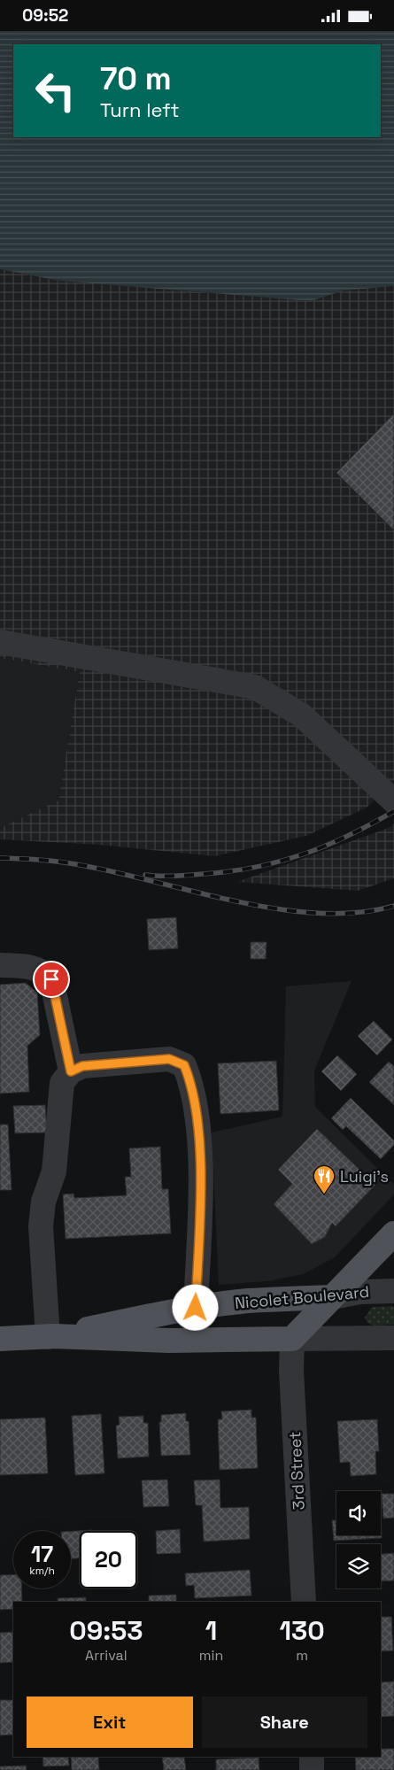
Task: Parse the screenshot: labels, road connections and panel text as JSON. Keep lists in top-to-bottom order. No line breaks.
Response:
{"streets":{"main road":["Nicolet Boulevard"],"street":["3rd Street"]},"crossings":[["Nicolet Boulevard","3rd Street"]],"places":{"restaurant":["Luigi's"]},"page":{"status":"09:52","turn":["70 m","Turn left"],"speed":"17 km/h","limit":"20","eta":["09:53","Arrival","1","min","130","m"],"buttons":["Exit","Share"]}}
